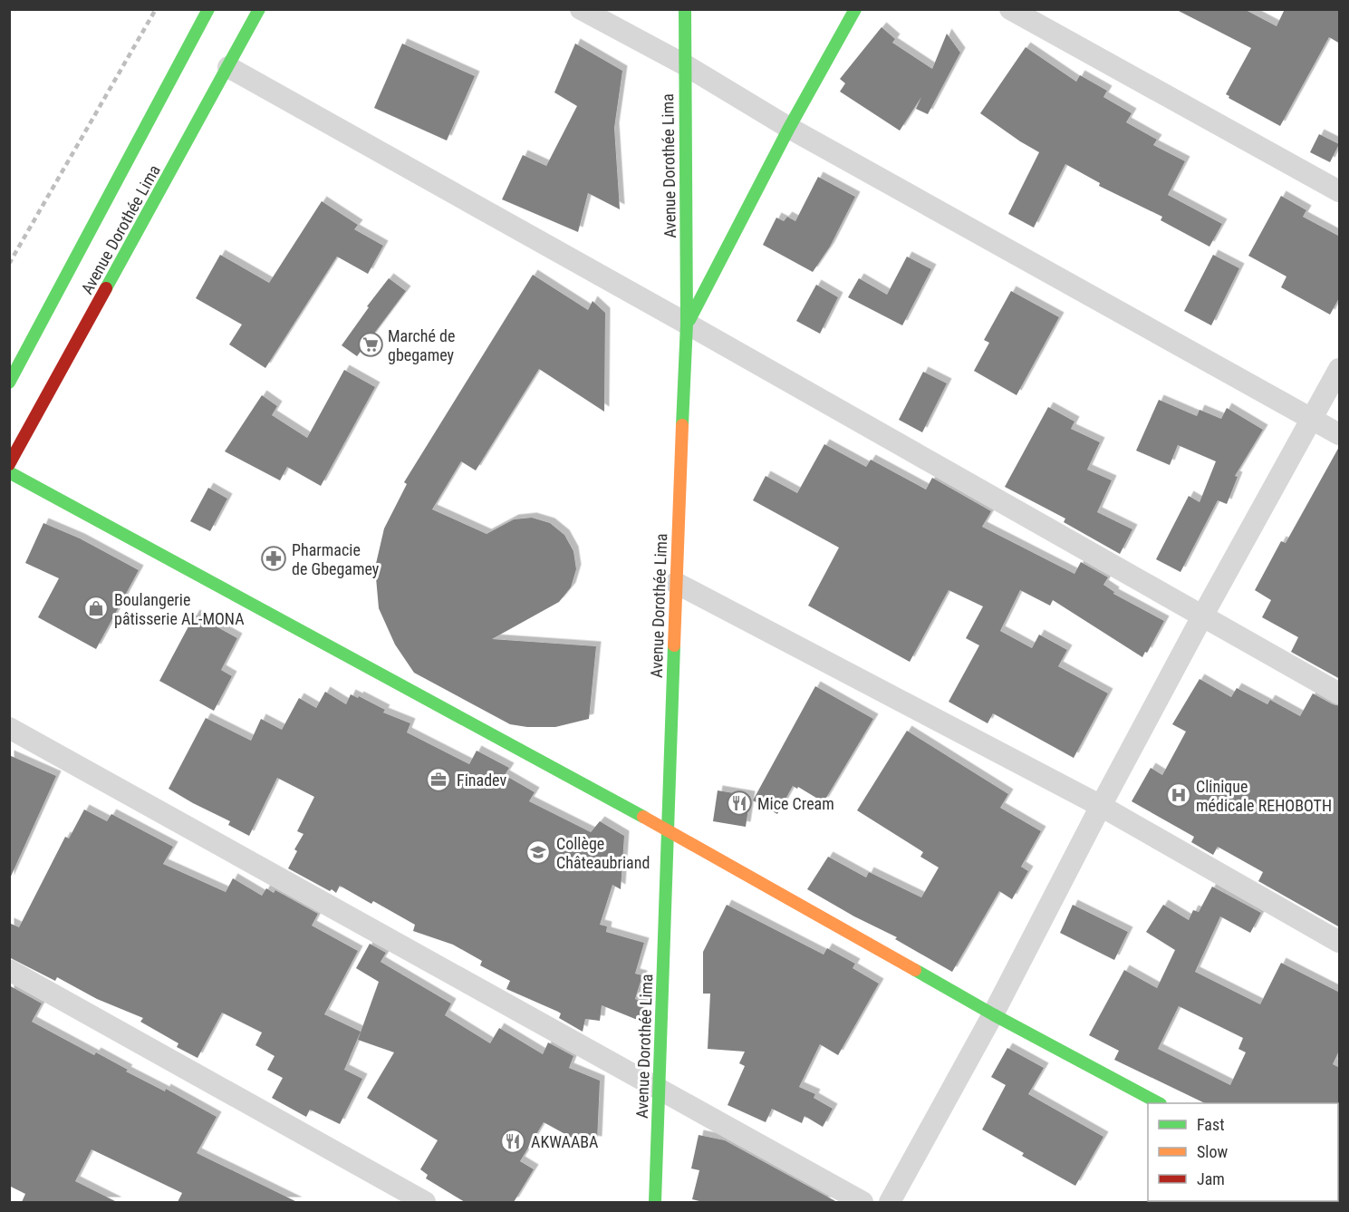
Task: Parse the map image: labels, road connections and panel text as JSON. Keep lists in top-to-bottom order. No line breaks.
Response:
{"streets":{"main road":["Avenue Dorothée Lima"]},"places":{"supermarket":["Marché de gbegamey"],"pharmacy":["Pharmacie de Gbegamey"],"shop":["Boulangerie pâtisserie AL-MONA"],"office":["Finadev"],"hospital":["Clinique médicale REHOBOTH"],"restaurant":["Mice Cream","AKWAABA"],"school or university":["Collège Châteaubriand"]},"legend":["Fast","Slow","Jam"]}
